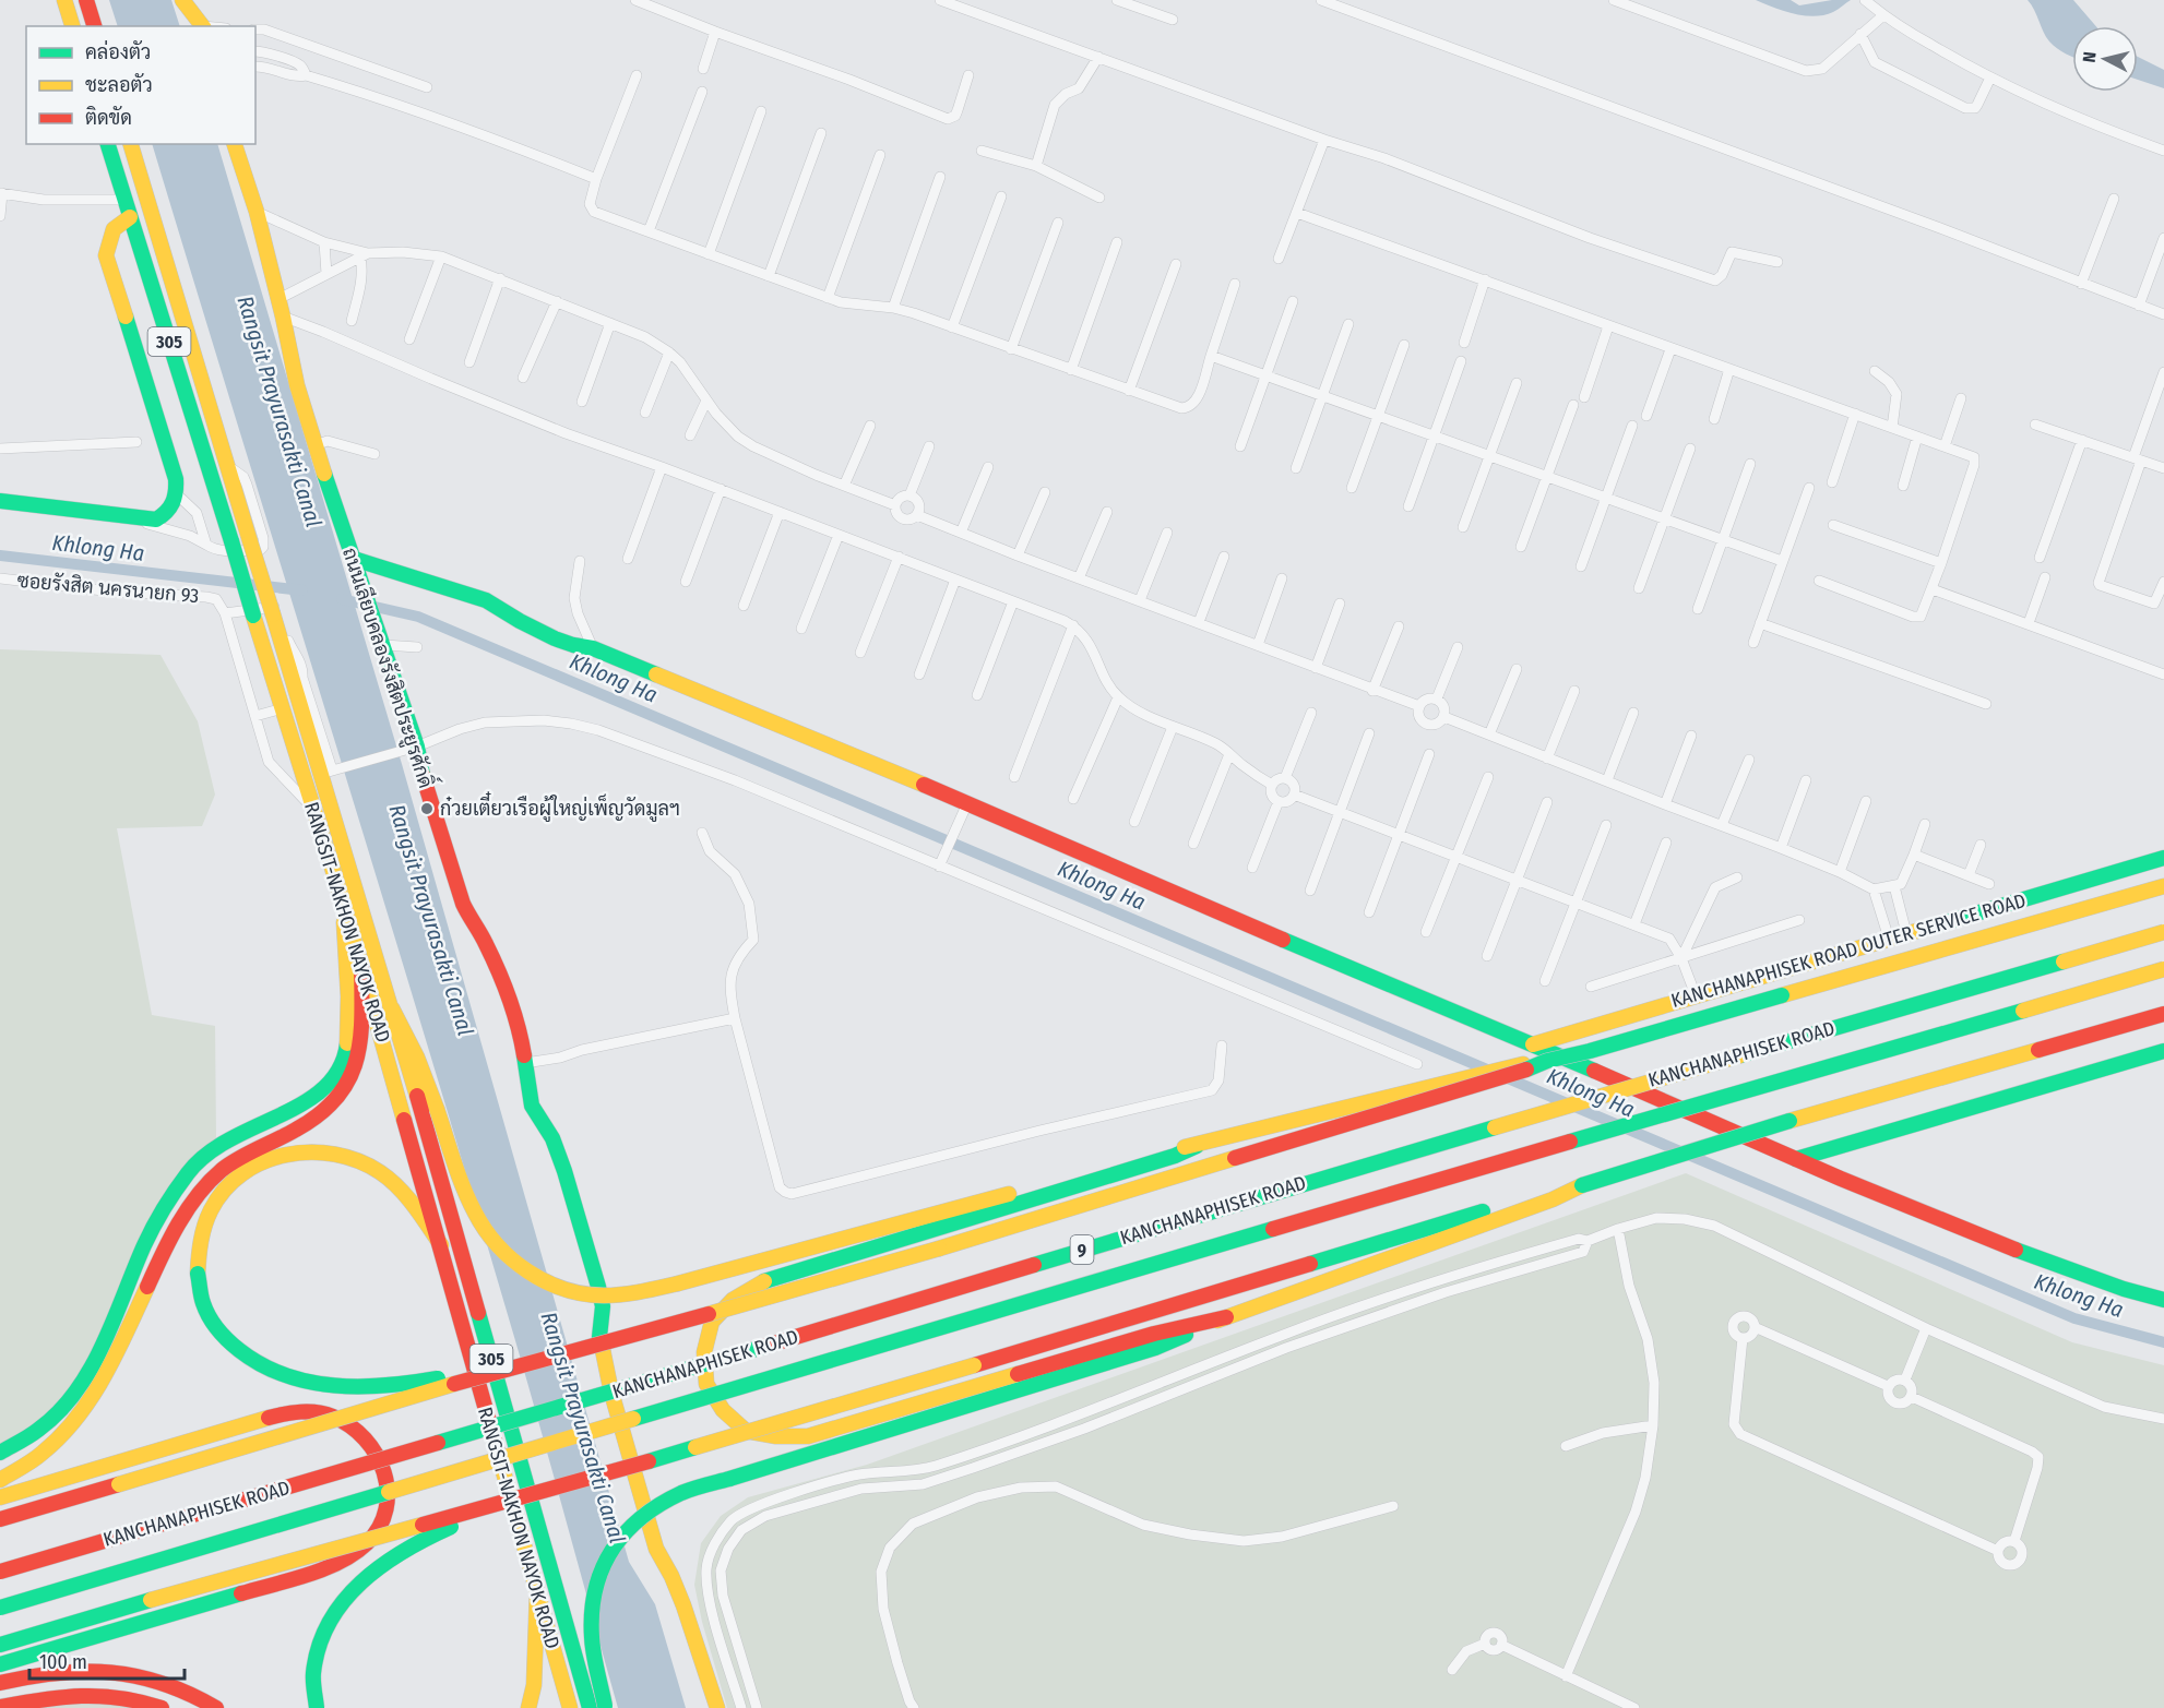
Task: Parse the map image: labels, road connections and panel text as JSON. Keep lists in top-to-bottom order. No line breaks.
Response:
{"streets":{"main road":["305","ถนนเลียบคลองรังสิตประยูรศักดิ์","RANGSIT-NAKHON NAYOK ROAD","KANCHANAPHISEK ROAD OUTER SERVICE ROAD","KANCHANAPHISEK ROAD","9"],"street":["ซอยรังสิต นครนายก 93"]},"crossings":[["ซอยรังสิต นครนายก 93","RANGSIT-NAKHON NAYOK ROAD"]],"water":["Rangsit Prayurasakti Canal","Khlong Ha"],"places":["ก๋วยเตี๋ยวเรือผู้ใหญ่เพ็ญวัดมูลฯ"],"legend":["คล่องตัว","ชะลอตัว","ติดขัด"],"scale_bar":"100 m","north":"left"}
